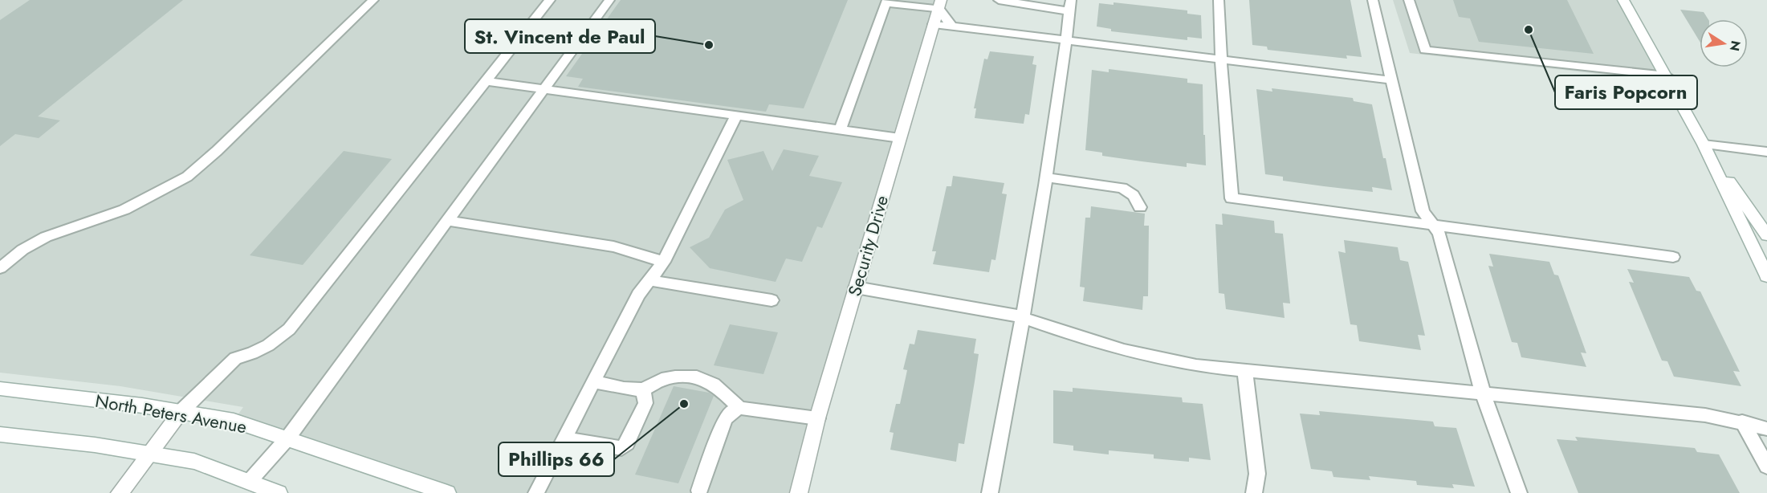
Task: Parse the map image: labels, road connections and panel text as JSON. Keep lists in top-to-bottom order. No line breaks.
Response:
{"streets":{"main road":["Security Drive","North Peters Avenue"]},"places":["Faris Popcorn","St. Vincent de Paul","Phillips 66"],"north":"right"}
